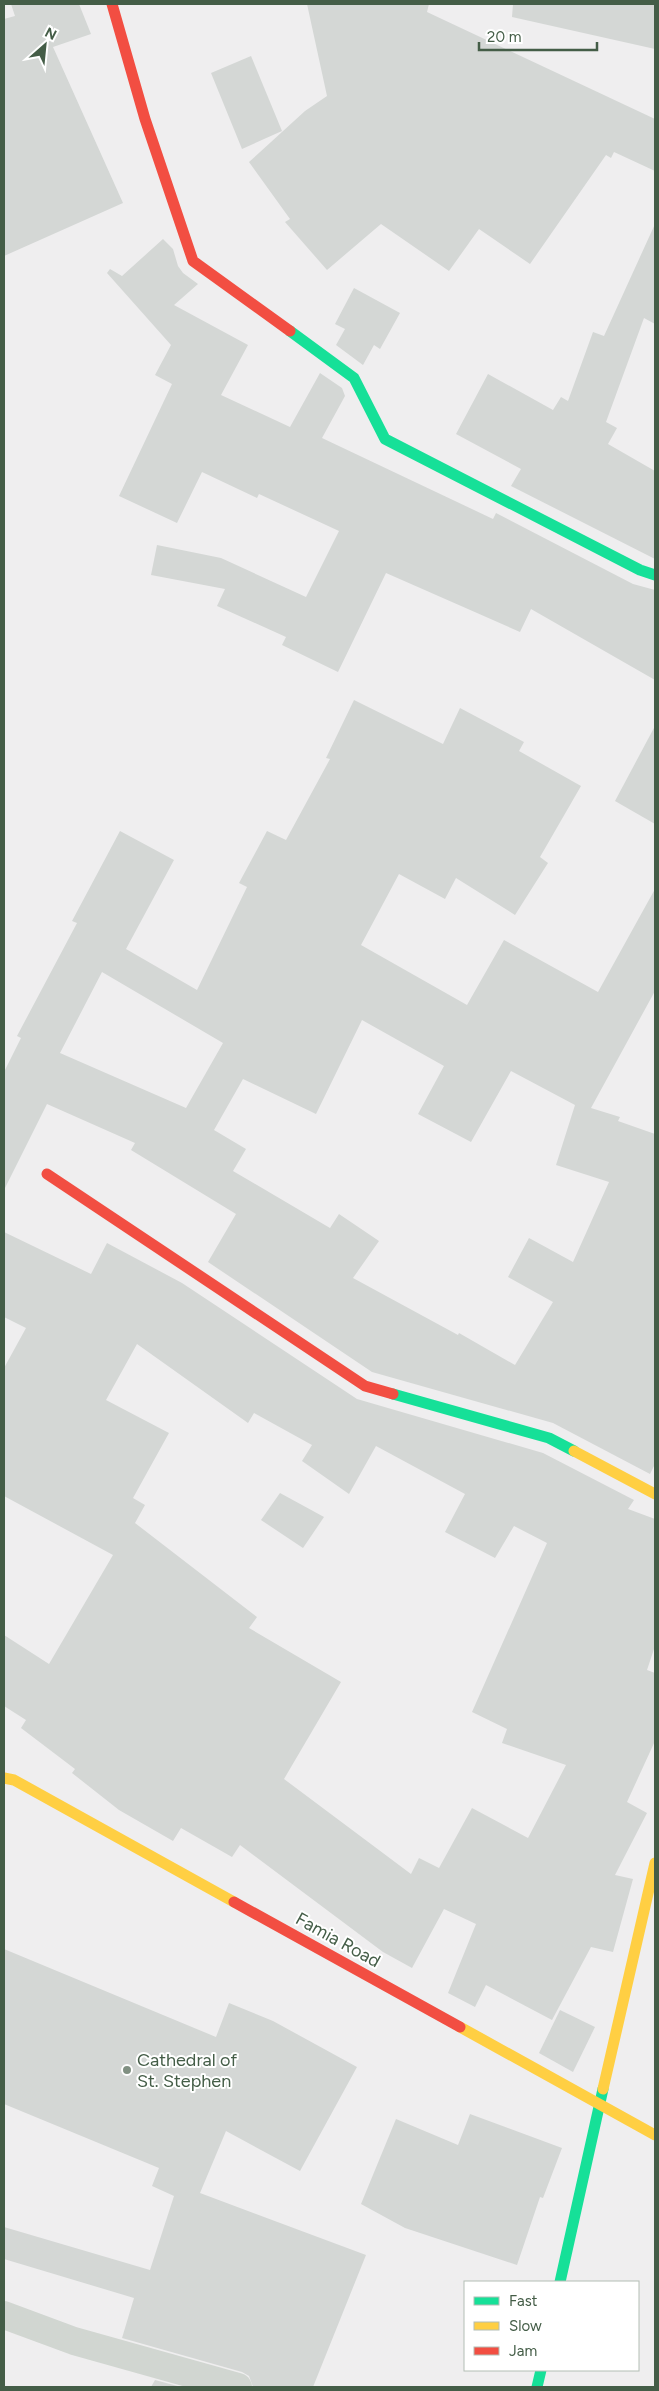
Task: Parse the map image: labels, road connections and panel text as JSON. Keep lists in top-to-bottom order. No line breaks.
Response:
{"streets":{"street":["Famia Road"]},"places":["Cathedral of St. Stephen"],"legend":["Fast","Slow","Jam"],"scale_bar":"20 m","north":"top right"}
